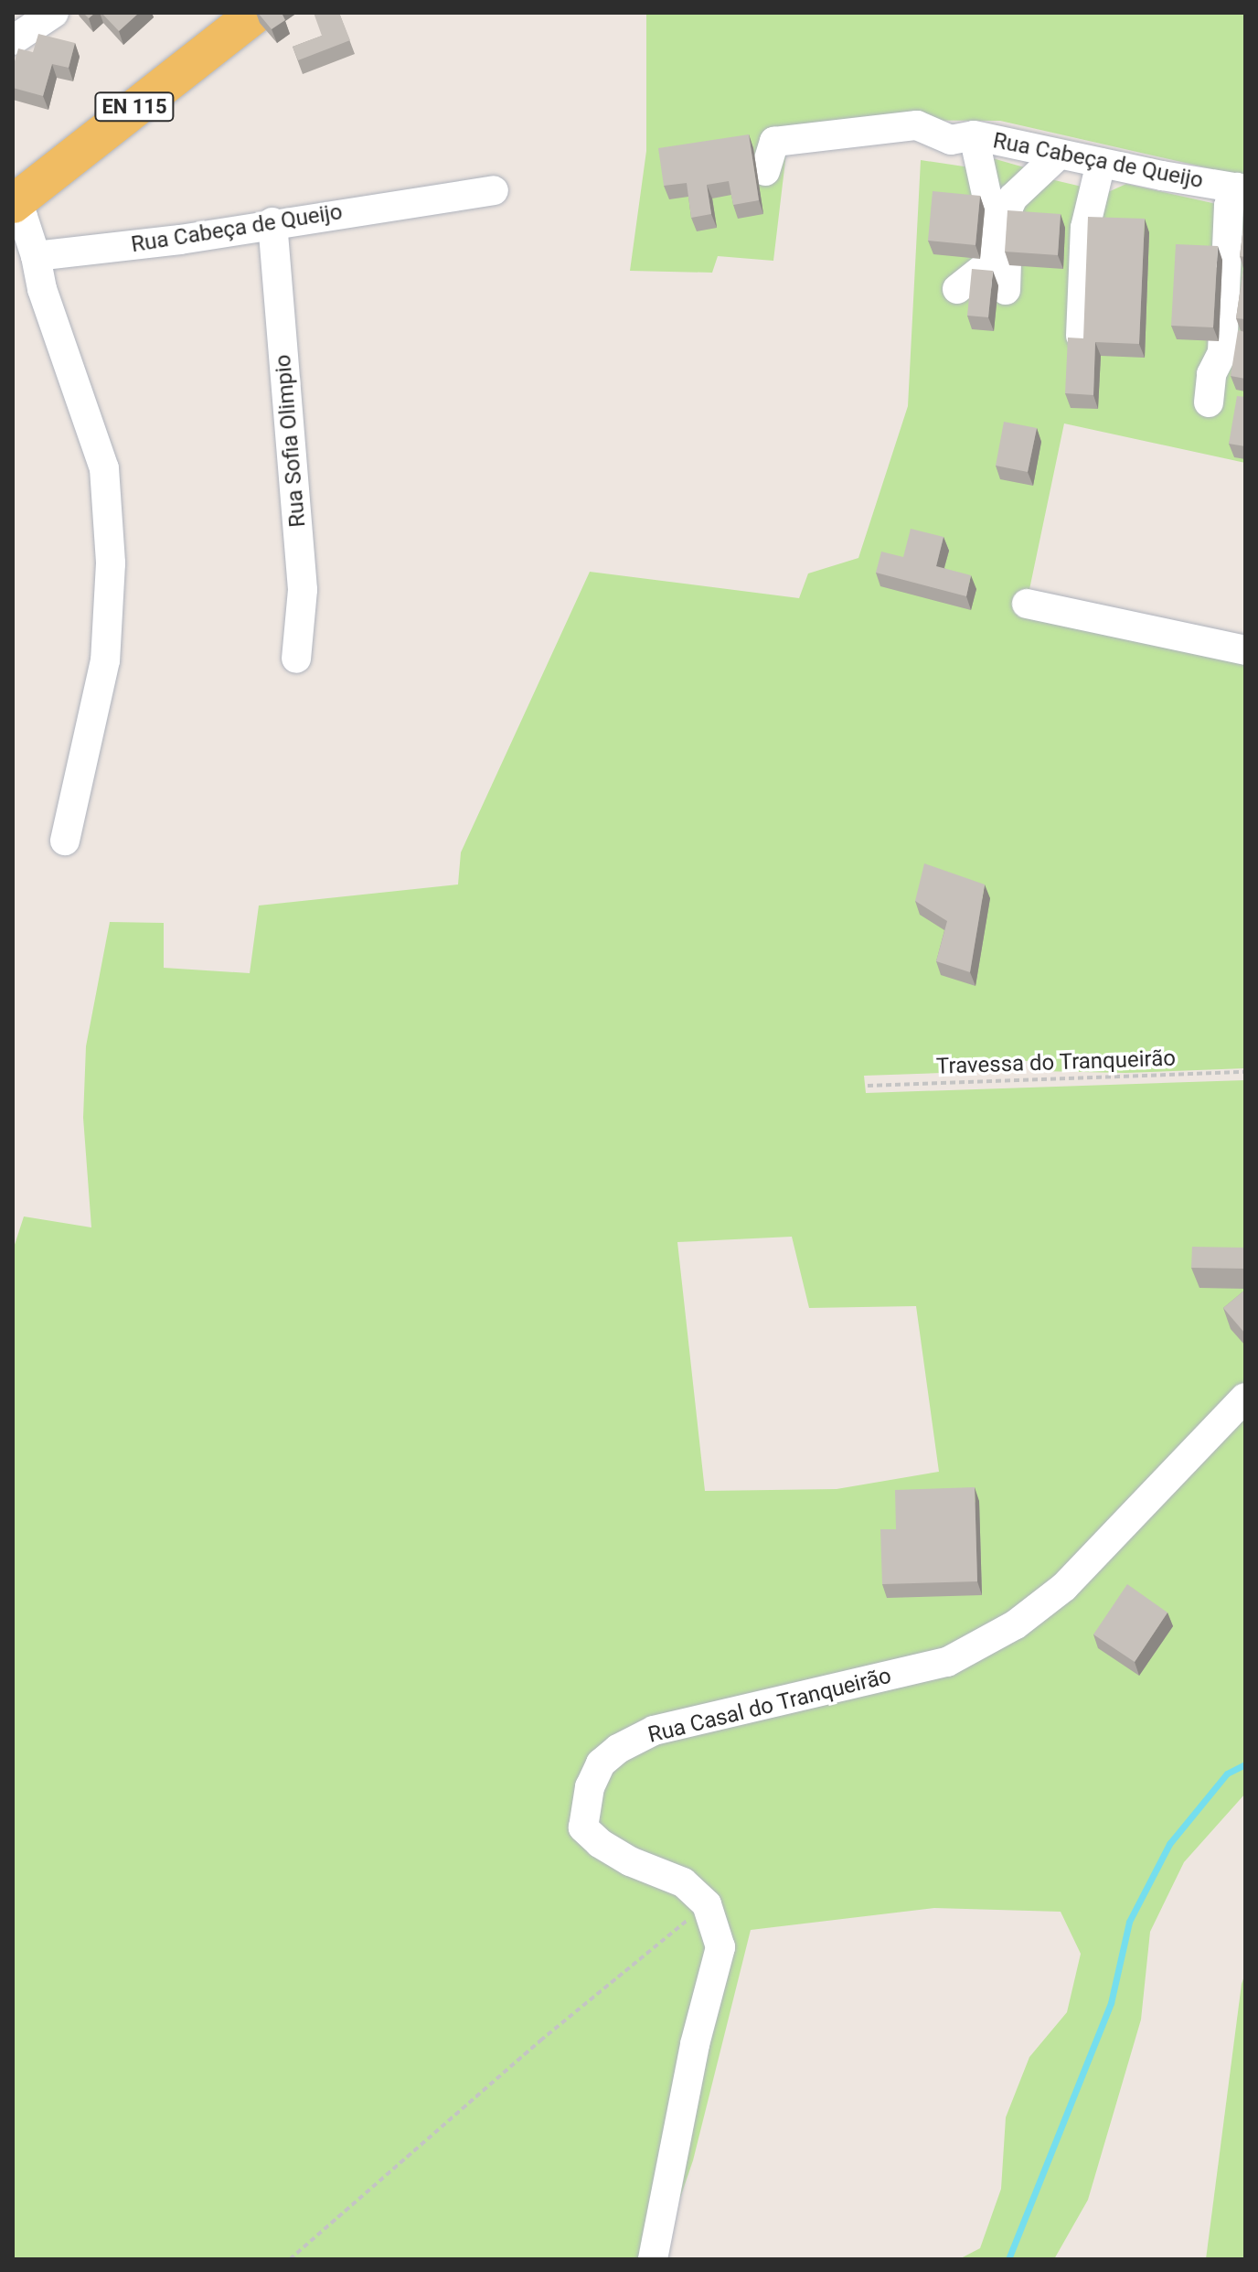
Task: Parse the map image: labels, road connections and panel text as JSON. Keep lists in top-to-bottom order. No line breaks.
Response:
{"streets":{"main road":["EN 115"],"street":["Rua Cabeça de Queijo","Rua Sofia Olimpio","Rua Casal do Tranqueirão"],"path":["Travessa do Tranqueirão"]},"crossings":[["Rua Cabeça de Queijo","Rua Sofia Olimpio"]]}
